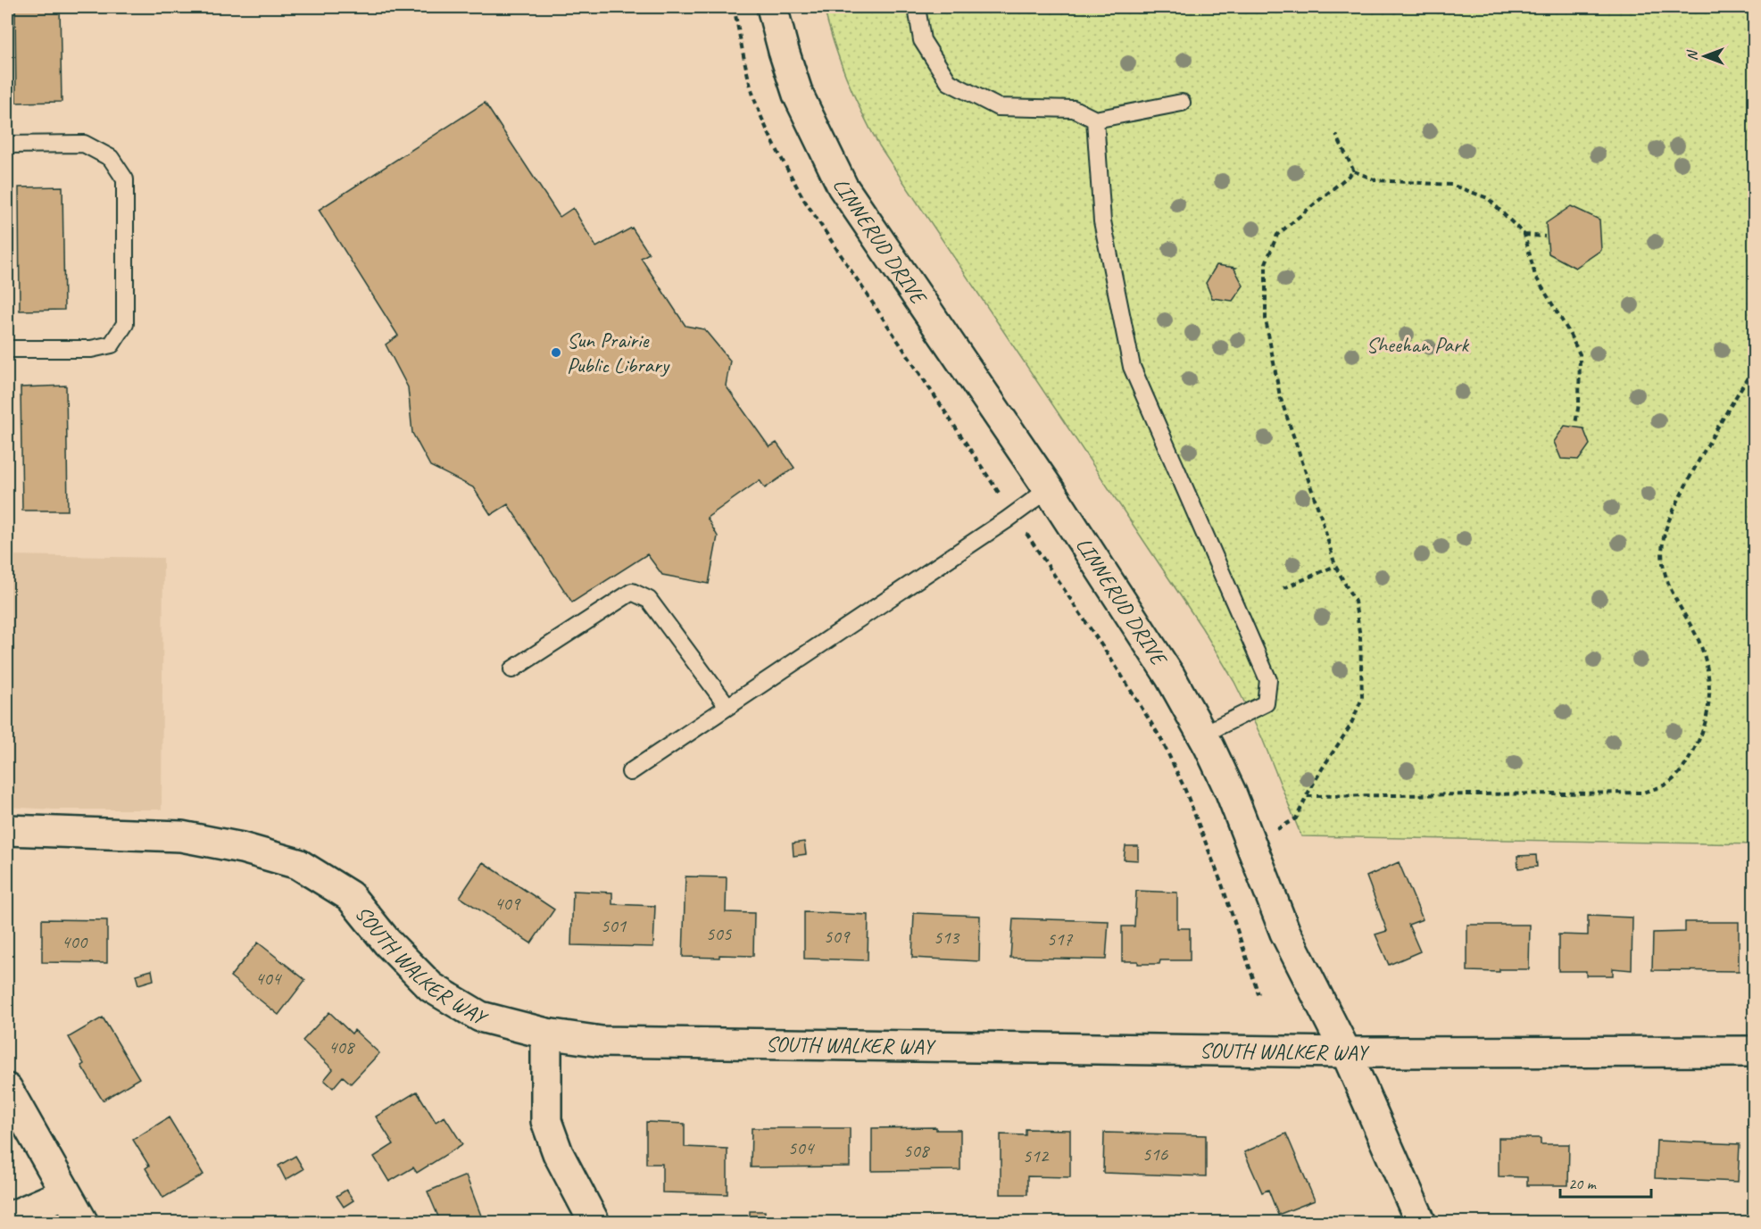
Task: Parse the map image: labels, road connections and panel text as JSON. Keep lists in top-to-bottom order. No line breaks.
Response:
{"streets":{"street":["LINNERUD DRIVE","SOUTH WALKER WAY"]},"crossings":[["LINNERUD DRIVE","SOUTH WALKER WAY"]],"parks":["Sheehan Park"],"places":["Sun Prairie Public Library"],"house_numbers":["409","501","505","509","513","517","400","404","408","504","508","516","512"],"scale_bar":"20 m","north":"left"}
